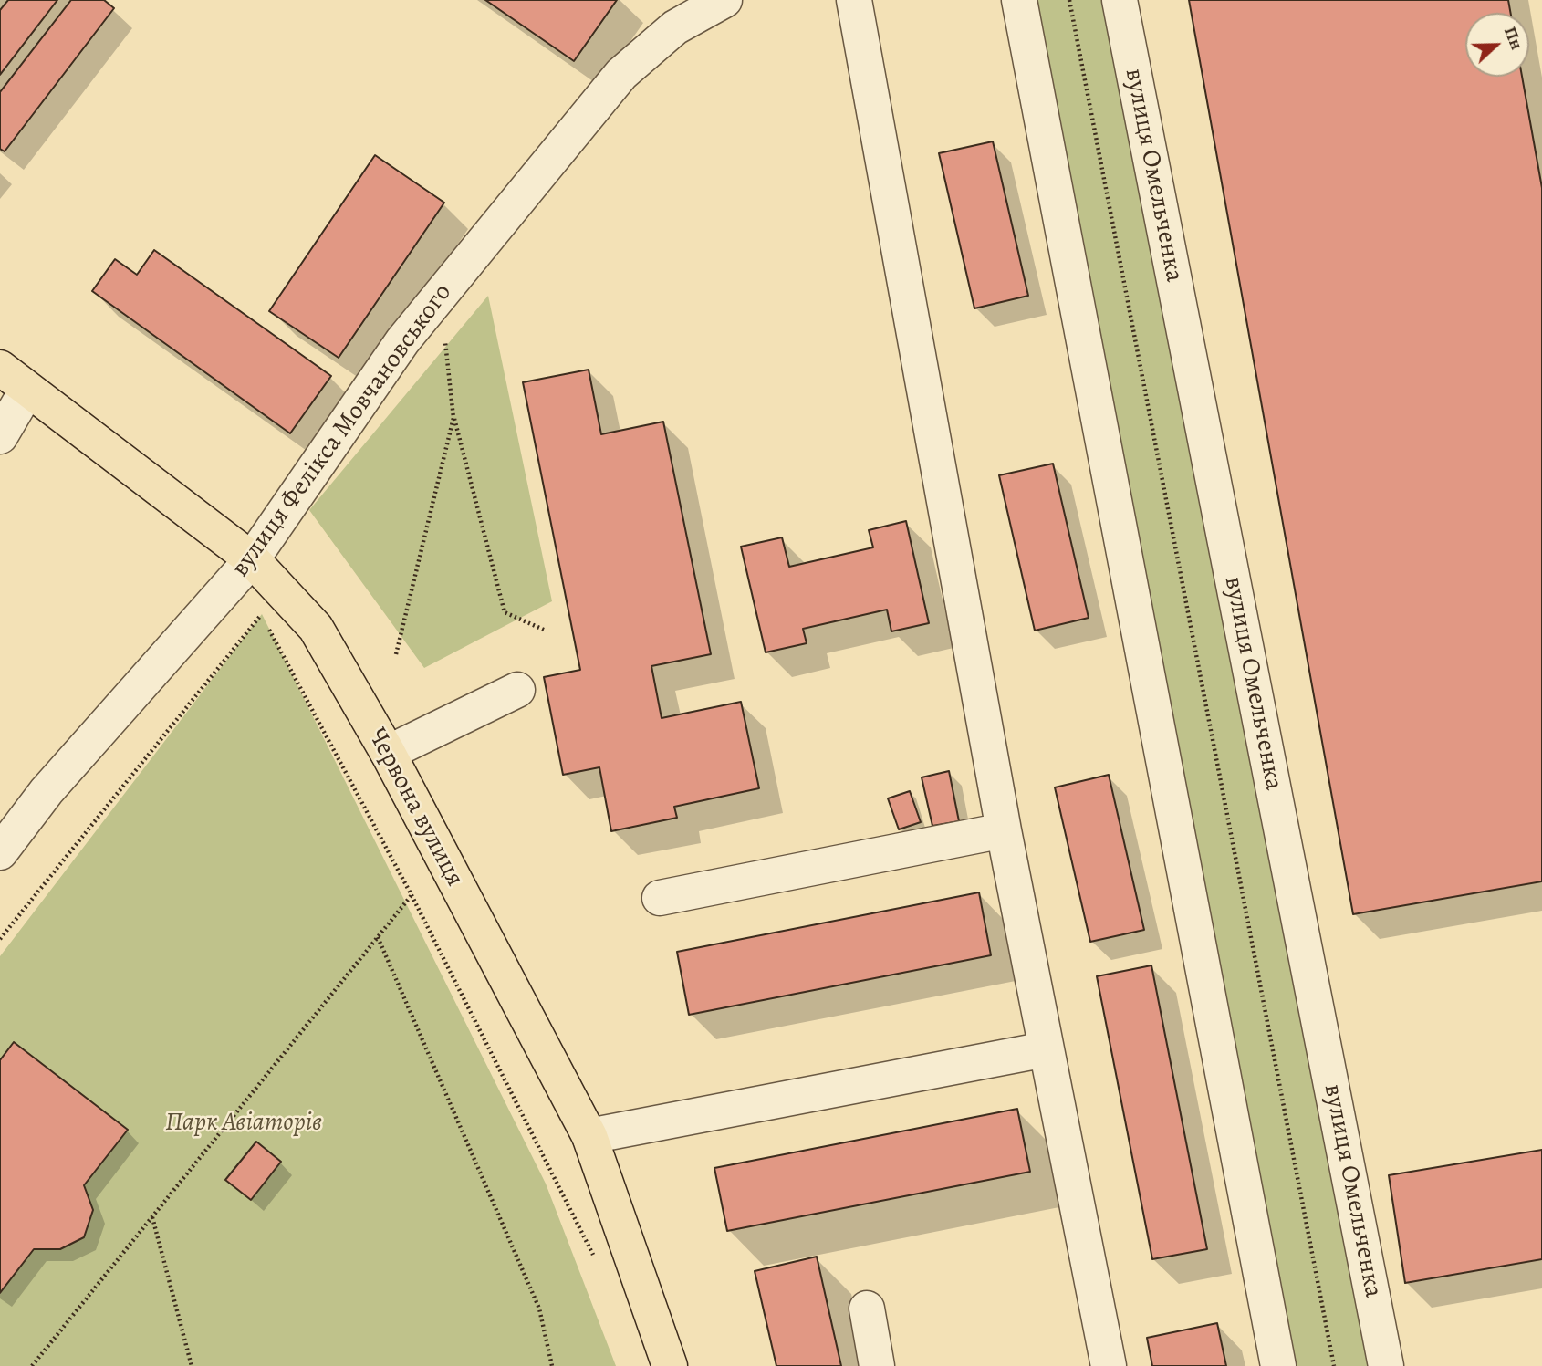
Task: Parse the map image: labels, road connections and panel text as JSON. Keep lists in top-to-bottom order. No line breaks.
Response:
{"streets":{"main road":["Червона вулиця"],"street":["вулиця Омельченка","вулиця Фелікса Мовчановського"]},"crossings":[["вулиця Фелікса Мовчановського","Червона вулиця"]],"parks":["Парк Авіаторів"],"north":"right"}
